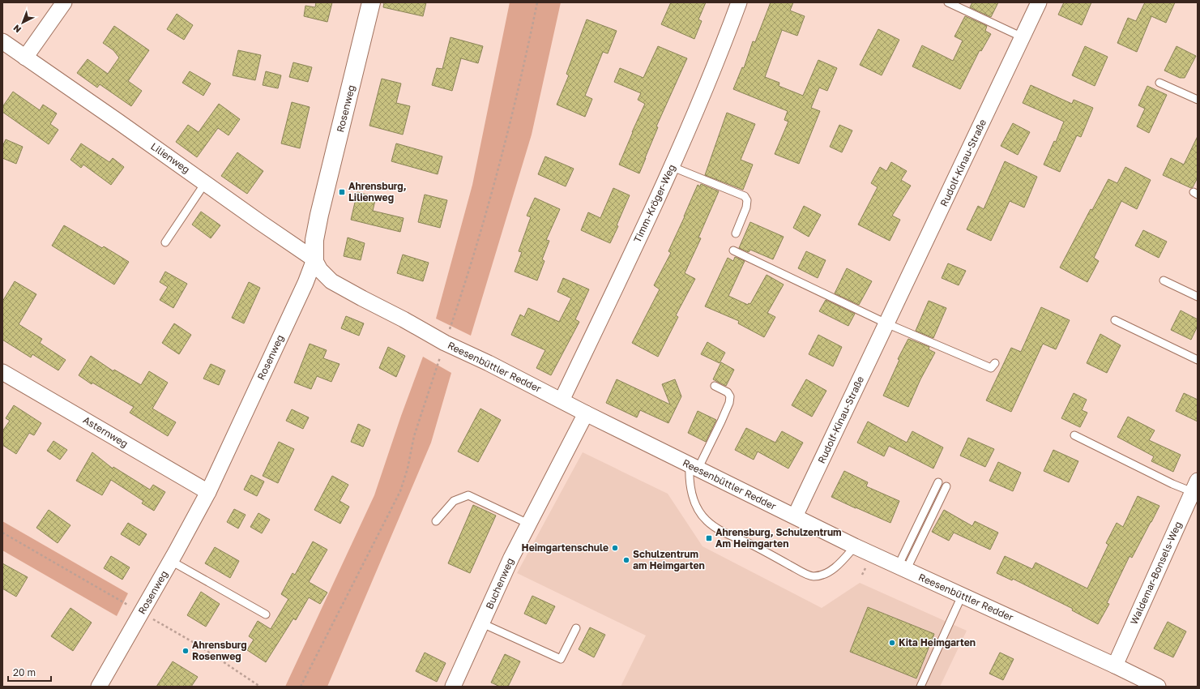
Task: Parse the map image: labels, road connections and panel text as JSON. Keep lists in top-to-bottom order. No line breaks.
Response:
{"streets":{"street":["Rosenweg","Lilienweg","Rudolf-Kinau-Straße","Timm-Kröger-Weg","Reesenbüttler Redder","Asternweg","Waldemar-Bonsels-Weg","Buchenweg"]},"crossings":[["Rosenweg","Lilienweg"],["Rosenweg","Reesenbüttler Redder"],["Rosenweg","Asternweg"],["Lilienweg","Reesenbüttler Redder"],["Rudolf-Kinau-Straße","Reesenbüttler Redder"],["Timm-Kröger-Weg","Reesenbüttler Redder"],["Reesenbüttler Redder","Waldemar-Bonsels-Weg"],["Reesenbüttler Redder","Buchenweg"]],"places":{"transit":["Ahrensburg, Lilienweg","Ahrensburg, Schulzentrum Am Heimgarten"],"other":["Heimgartenschule","Schulzentrum am Heimgarten","Kita Heimgarten","Ahrensburg Rosenweg"]},"scale_bar":"20 m","north":"bottom left"}
